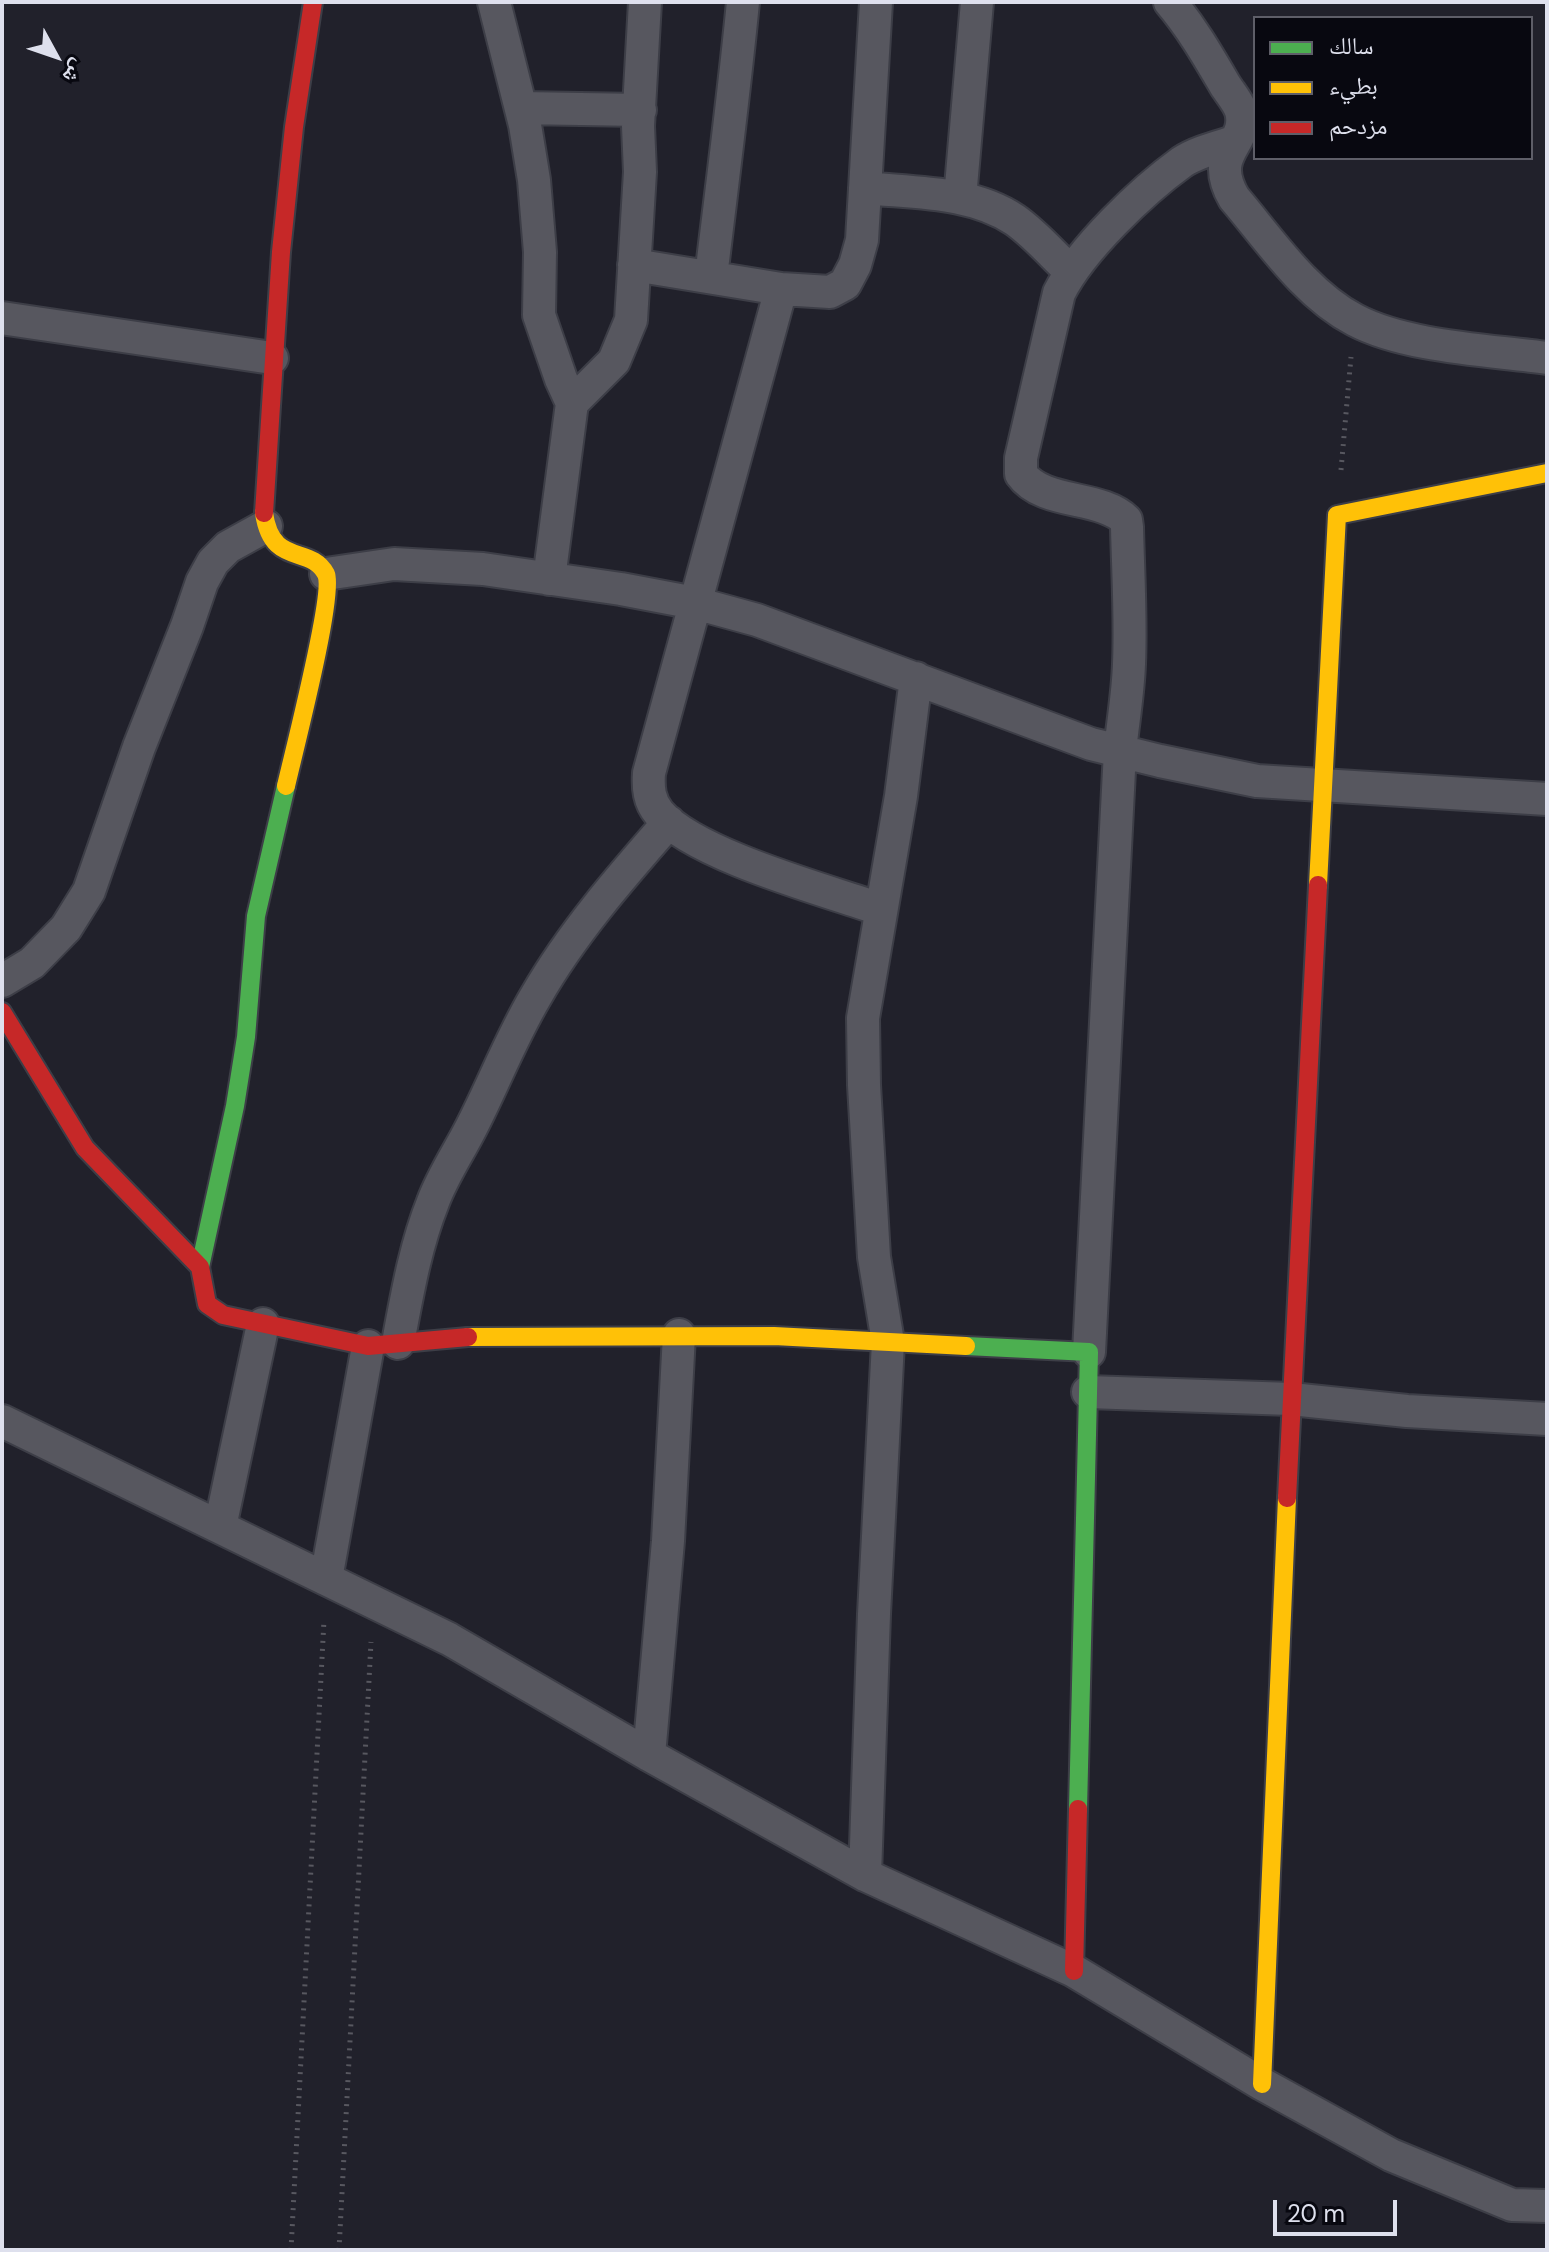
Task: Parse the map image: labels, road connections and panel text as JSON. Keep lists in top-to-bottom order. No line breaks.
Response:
{"legend":["سالك","بطيء","مزدحم"],"scale_bar":"20 m","north":"bottom right"}
